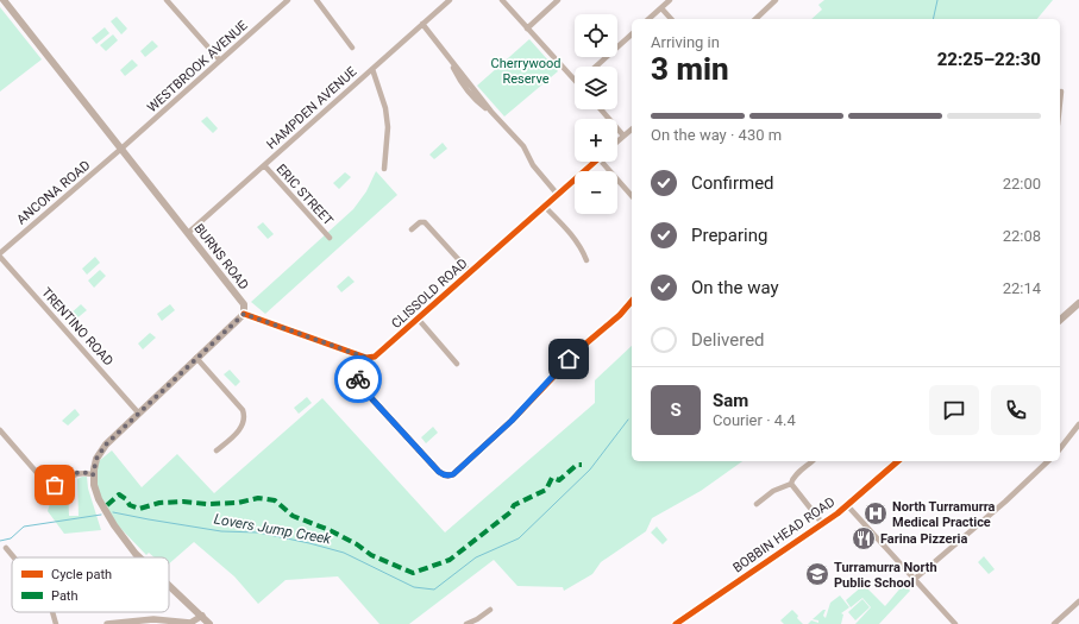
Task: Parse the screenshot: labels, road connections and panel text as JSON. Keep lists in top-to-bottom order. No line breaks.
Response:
{"streets":{"main road":["BURNS ROAD","BOBBIN HEAD ROAD"],"street":["WESTBROOK AVENUE","HAMPDEN AVENUE","ANCONA ROAD","ERIC STREET","CLISSOLD ROAD","TRENTINO ROAD"]},"crossings":[["WESTBROOK AVENUE","ANCONA ROAD"],["WESTBROOK AVENUE","BURNS ROAD"],["HAMPDEN AVENUE","ERIC STREET"],["HAMPDEN AVENUE","BURNS ROAD"],["ANCONA ROAD","BURNS ROAD"],["ANCONA ROAD","TRENTINO ROAD"]],"water":["Lovers Jump Creek"],"parks":["Cherrywood Reserve"],"places":{"hospital":["North Turramurra Medical Practice"],"restaurant":["Farina Pizzeria"],"school or university":["Turramurra North Public School"]},"legend":["Cycle path","Path"],"page":{"map_buttons":["+","−"],"heading":["3 min","Arriving in","22:25–22:30"],"panel":["Sam","Courier · 4.4"],"bar":"On the way · 430 m","list":[["Confirmed","22:00"],["Preparing","22:08"],["On the way","22:14"],"Delivered"],"round":"S"}}
